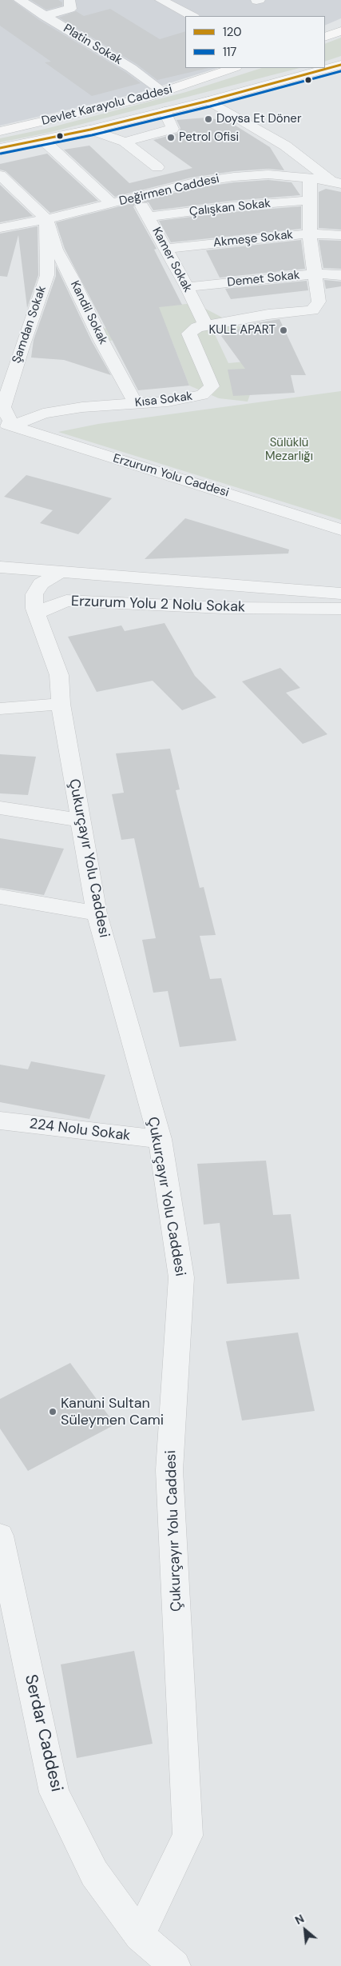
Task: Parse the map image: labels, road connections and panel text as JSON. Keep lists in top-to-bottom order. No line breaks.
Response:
{"streets":{"main road":["Devlet Karayolu Caddesi"],"street":["Platin Sokak","Değirmen Caddesi","Çalışkan Sokak","Akmeşe Sokak","Kamer Sokak","Demet Sokak","Kandil Sokak","Şamdan Sokak","Kısa Sokak","Erzurum Yolu Caddesi","Erzurum Yolu 2 Nolu Sokak","Çukurçayır Yolu Caddesi","224 Nolu Sokak","Serdar Caddesi"]},"crossings":[["Platin Sokak","Devlet Karayolu Caddesi"],["Değirmen Caddesi","Kamer Sokak"],["Değirmen Caddesi","Kandil Sokak"],["Değirmen Caddesi","Şamdan Sokak"],["Değirmen Caddesi","Kısa Sokak"],["Çalışkan Sokak","Kamer Sokak"],["Çalışkan Sokak","Kısa Sokak"],["Akmeşe Sokak","Kamer Sokak"],["Akmeşe Sokak","Kısa Sokak"],["Kamer Sokak","Demet Sokak"],["Kamer Sokak","Kısa Sokak"],["Demet Sokak","Kısa Sokak"],["Kandil Sokak","Şamdan Sokak"],["Kandil Sokak","Kısa Sokak"],["Şamdan Sokak","Kısa Sokak"],["Şamdan Sokak","Erzurum Yolu Caddesi"],["Kısa Sokak","Erzurum Yolu Caddesi"],["Erzurum Yolu 2 Nolu Sokak","Çukurçayır Yolu Caddesi"],["Çukurçayır Yolu Caddesi","224 Nolu Sokak"],["Çukurçayır Yolu Caddesi","Serdar Caddesi"]],"parks":["Sülüklü Mezarlığı"],"places":["Doysa Et Döner","Petrol Ofisi","KULE APART","Kanuni Sultan Süleymen Cami"],"lines":["transit line 120","transit line 117"],"legend":["120","117"],"north":"top left"}
